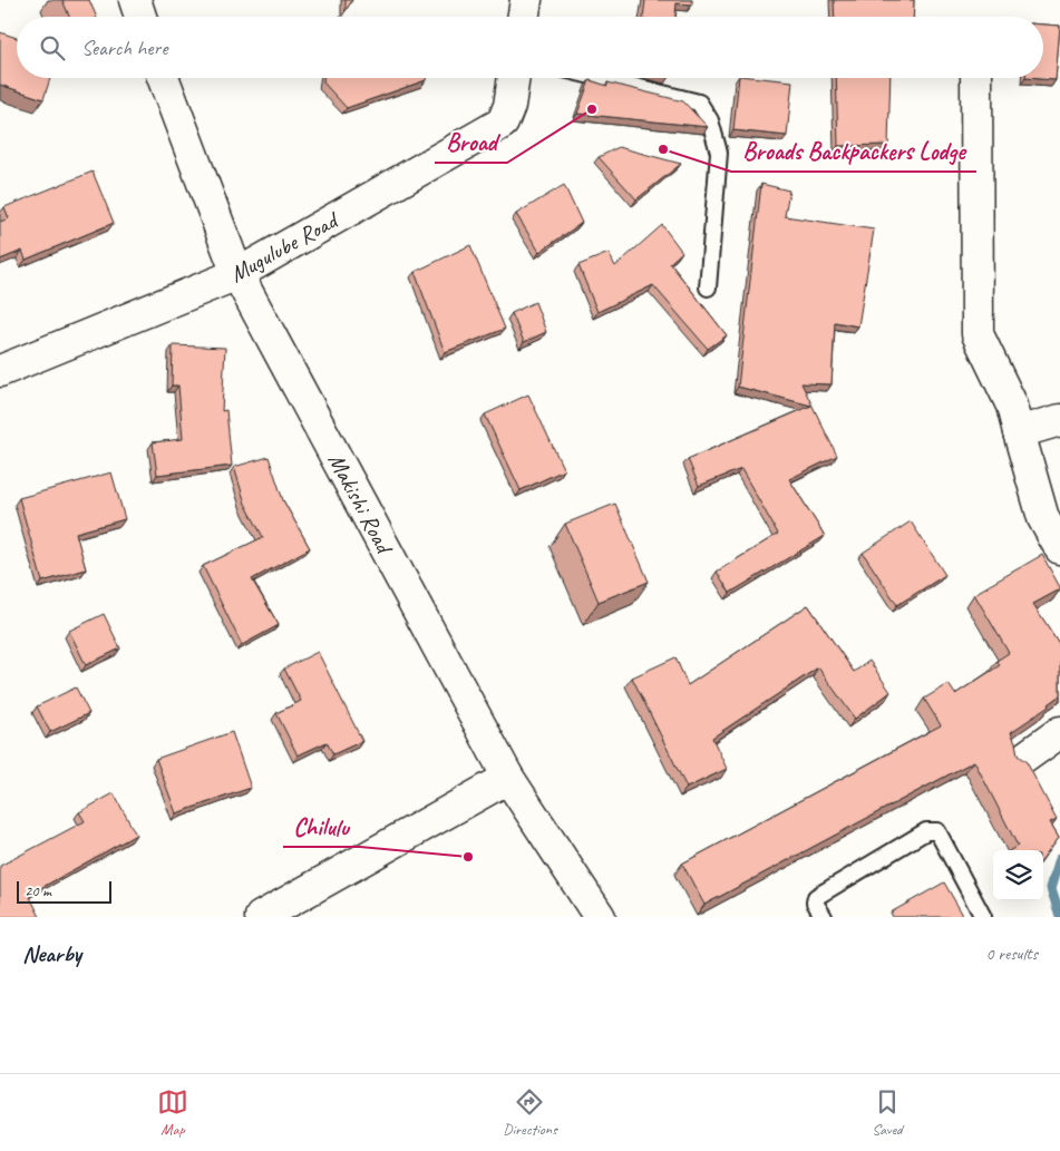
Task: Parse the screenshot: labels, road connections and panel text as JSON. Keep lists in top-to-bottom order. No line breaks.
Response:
{"streets":{"main road":["Mugulube Road","Makishi Road"]},"crossings":[["Mugulube Road","Makishi Road"]],"places":["Broad","Broads Backpackers Lodge","Chilulu"],"scale_bar":"20 m","page":{"search":"Search here","scale":"20 m","heading":["Nearby","0 results"],"nav":["Map","Directions","Saved"]}}
